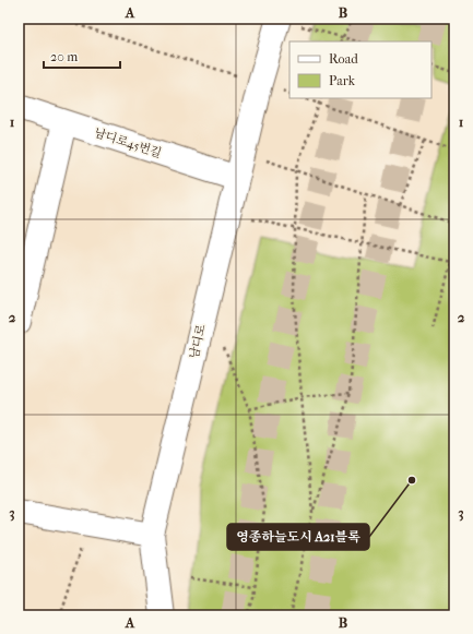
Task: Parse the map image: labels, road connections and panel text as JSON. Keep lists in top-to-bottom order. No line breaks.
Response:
{"streets":{"street":["남디로45번길","남디로"]},"crossings":[["남디로45번길","남디로"]],"places":["영종하늘도시 A21블록"],"legend":["Road","Park"],"scale_bar":"20 m","grid":{"columns":["A","B"],"rows":["1","2","3"]}}
